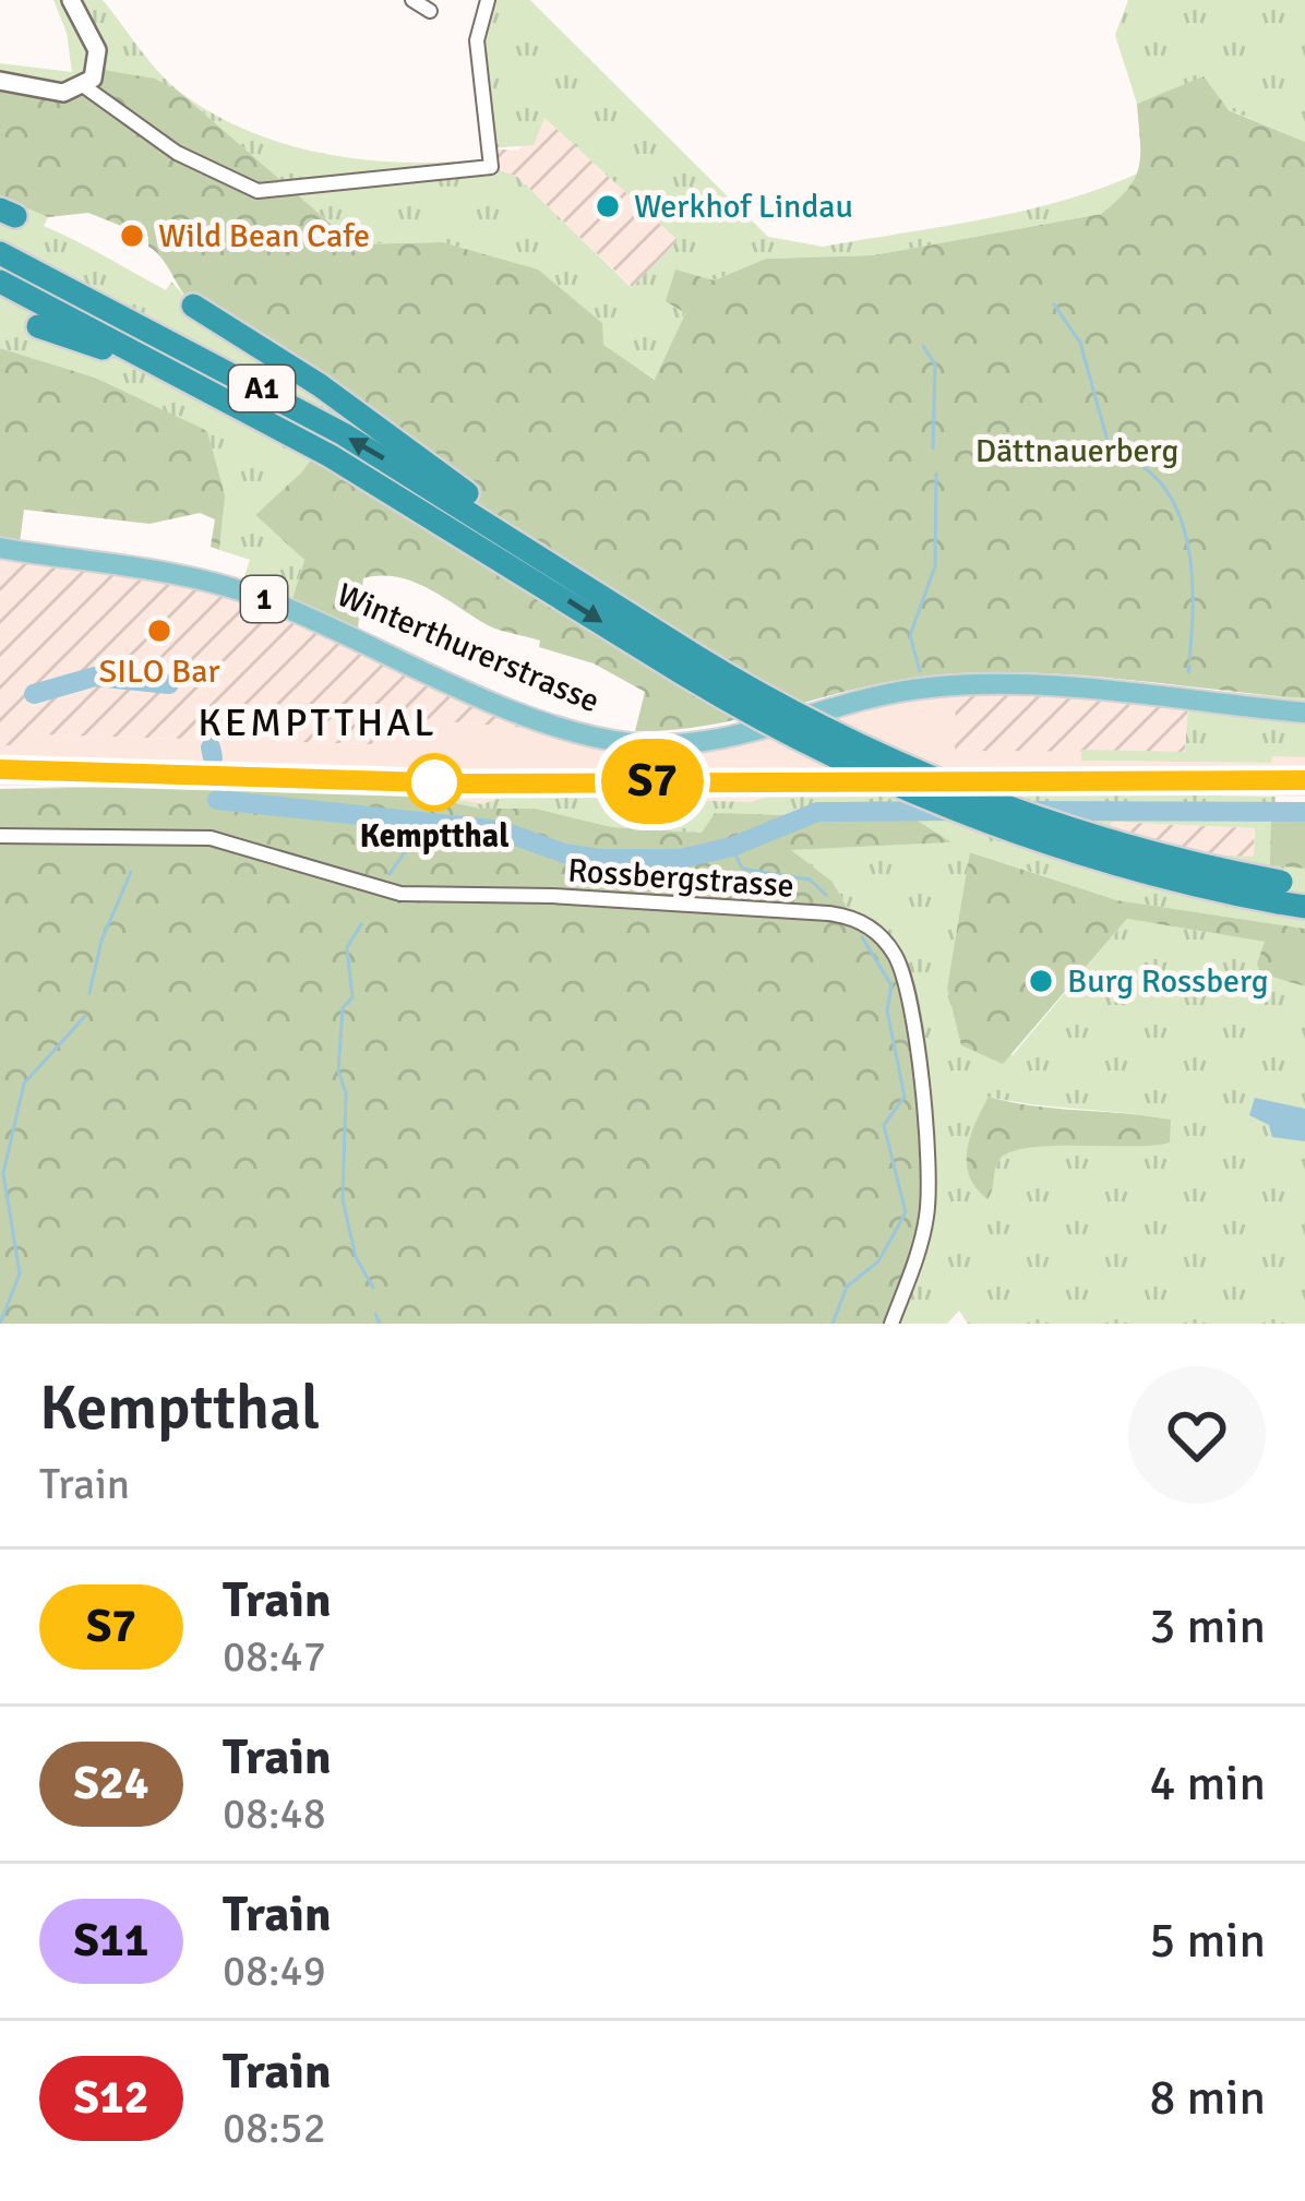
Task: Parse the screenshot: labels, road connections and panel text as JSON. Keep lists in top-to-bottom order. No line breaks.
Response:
{"streets":{"highway":["A1"],"main road":["1","Winterthurerstrasse"],"street":["Rossbergstrasse"]},"districts":["KEMPTTHAL"],"parks":["Dättnauerberg"],"places":["Werkhof Lindau","Wild Bean Cafe","SILO Bar","Kemptthal","Burg Rossberg"],"page":{"on_map":"S7","heading":["Kemptthal","Train"],"list":[{"mark":"S7","name":"Train","note":"08:47","value":"3 min"},{"mark":"S24","name":"Train","note":"08:48","value":"4 min"},{"mark":"S11","name":"Train","note":"08:49","value":"5 min"},{"mark":"S12","name":"Train","note":"08:52","value":"8 min"}]}}
